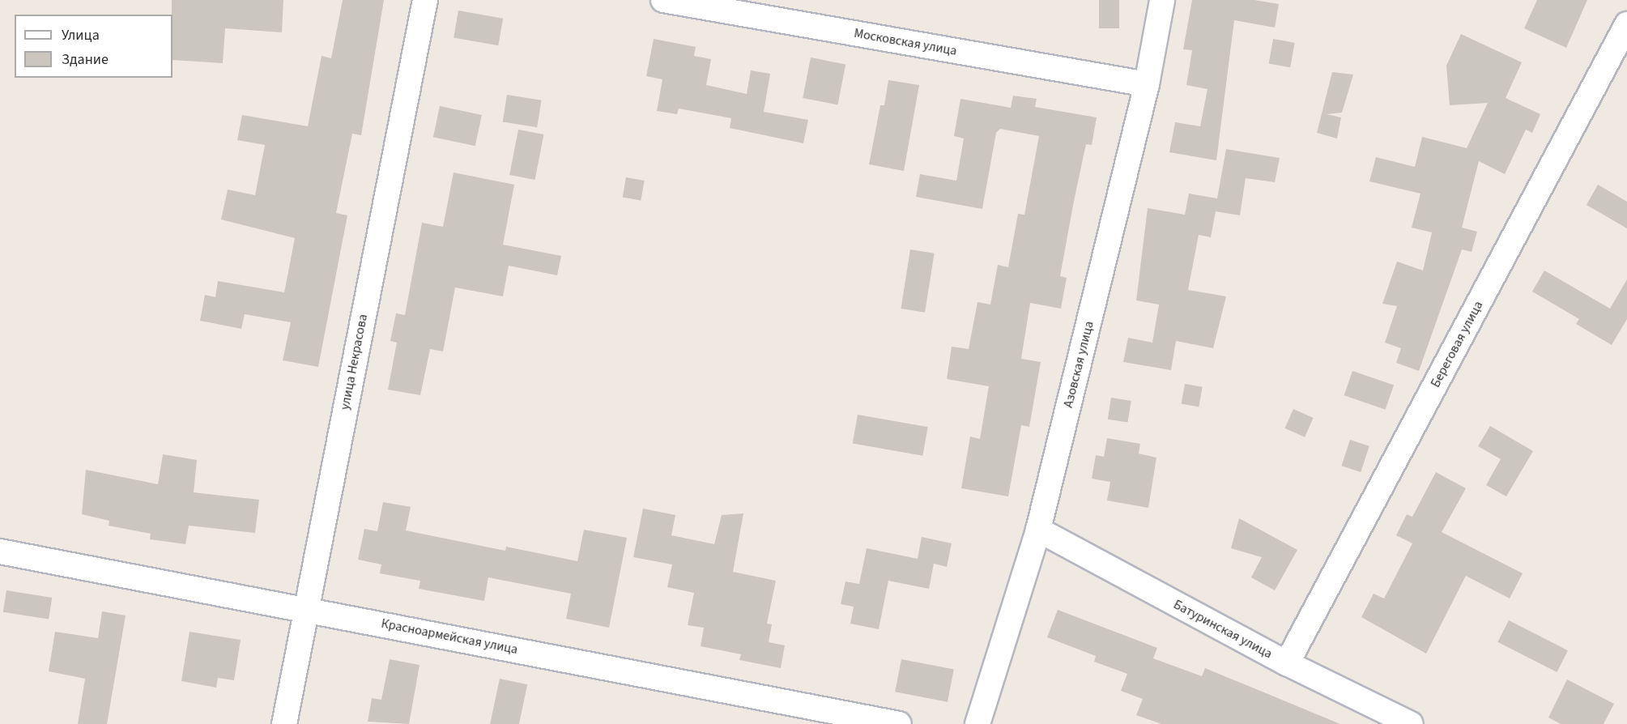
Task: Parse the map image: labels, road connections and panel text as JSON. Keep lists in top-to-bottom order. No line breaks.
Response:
{"streets":{"street":["Московская улица","Береговая улица","улица Некрасова","Азовская улица","Батуринская улица","Красноармейская улица"]},"crossings":[["Московская улица","Азовская улица"],["Береговая улица","Батуринская улица"],["улица Некрасова","Красноармейская улица"],["Азовская улица","Батуринская улица"]],"legend":["Улица","Здание"]}
